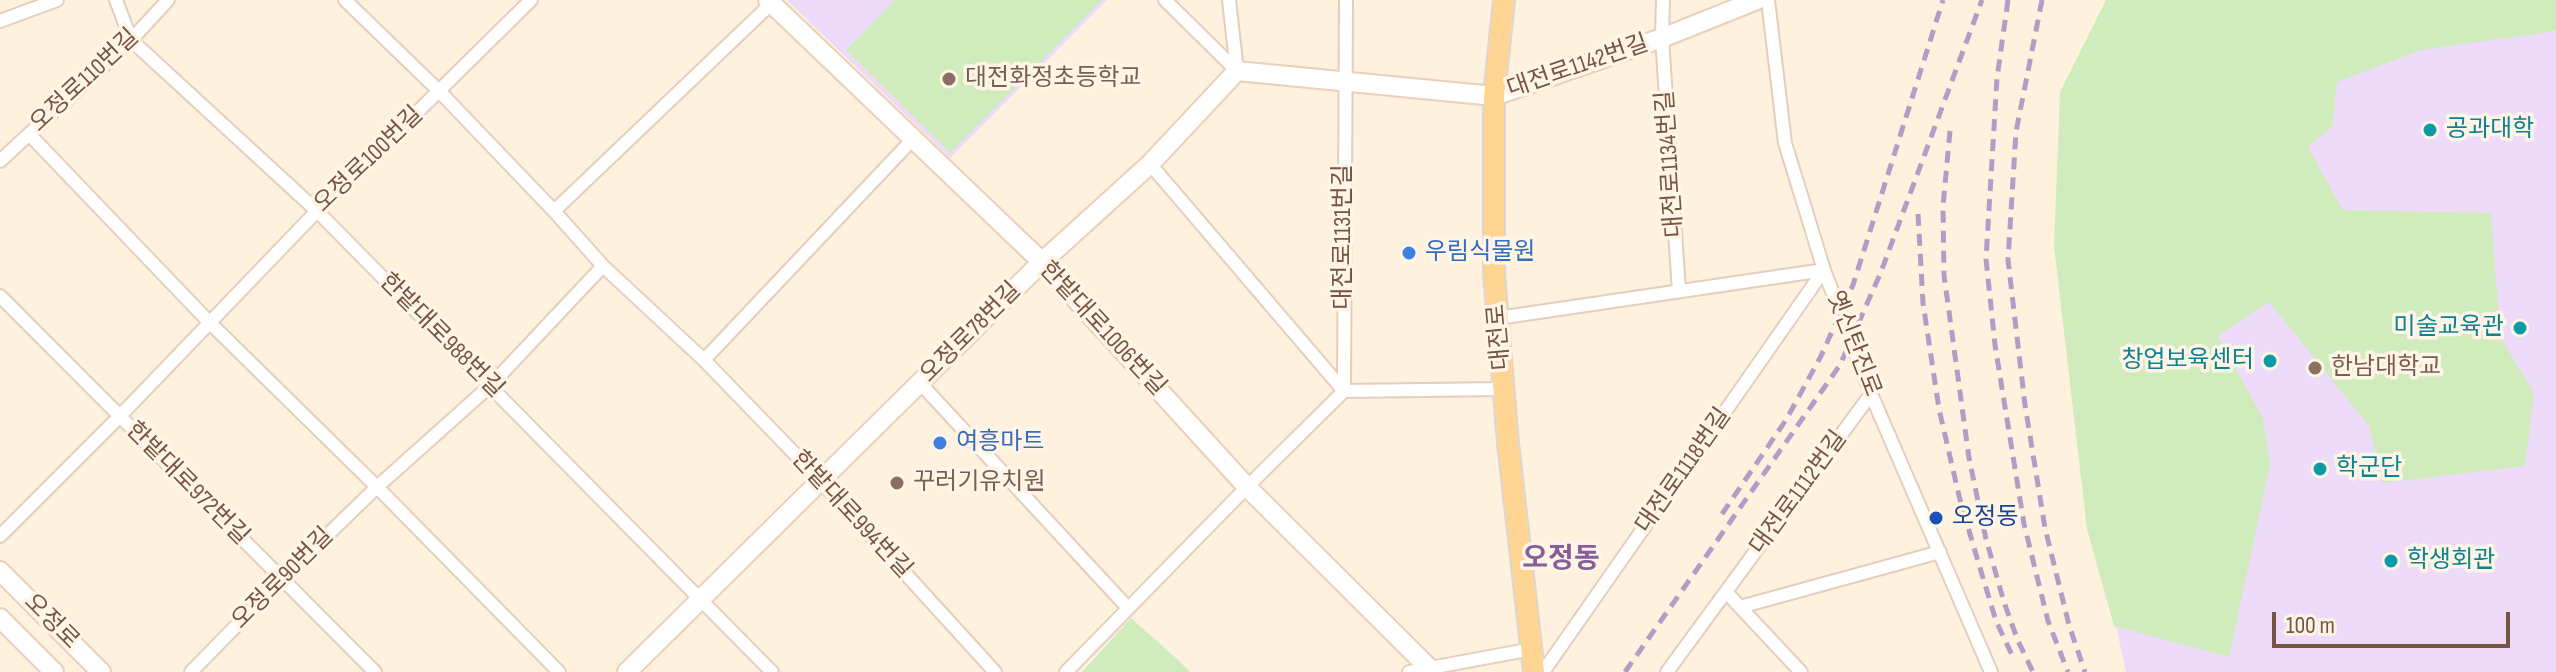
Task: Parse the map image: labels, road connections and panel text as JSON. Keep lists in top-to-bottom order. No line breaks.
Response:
{"streets":{"main road":["대전로"],"street":["대전로1142번길","오정로110번길","오정로100번길","대전로1134번길","대전로1131번길","한밭대로1006번길","오정로78번길","한밭대로988번길","옛신탄진로","대전로1118번길","한밭대로972번길","대전로1112번길","한밭대로994번길","오정로90번길","오정로"]},"crossings":[["대전로1142번길","대전로1134번길"],["대전로1142번길","대전로"],["오정로110번길","한밭대로988번길"],["오정로100번길","한밭대로988번길"],["오정로100번길","한밭대로972번길"],["오정로100번길","한밭대로994번길"],["한밭대로1006번길","오정로78번길"],["오정로78번길","한밭대로988번길"],["오정로78번길","한밭대로994번길"],["한밭대로988번길","오정로90번길"],["옛신탄진로","대전로1118번길"],["옛신탄진로","대전로1112번길"],["한밭대로972번길","오정로90번길"],["한밭대로994번길","오정로90번길"]],"districts":["오정동"],"places":["대전화정초등학교","공과대학","우림식물원","미술교육관","창업보육센터","한남대학교","여흥마트","학군단","꾸러기유치원","오정동","학생회관"],"scale_bar":"100 m"}
